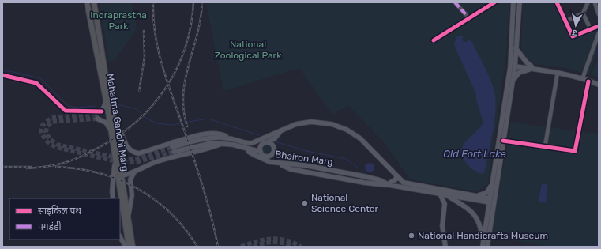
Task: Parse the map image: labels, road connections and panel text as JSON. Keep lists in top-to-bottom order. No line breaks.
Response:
{"streets":{"highway":["Mahatma Gandhi Marg"],"main road":["Bhairon Marg"]},"crossings":[["Mahatma Gandhi Marg","Bhairon Marg"]],"water":["Old Fort Lake"],"parks":["Indraprastha Park","National Zoological Park"],"places":["National Science Center","National Handicrafts Museum"],"legend":["साइकिल पथ","पगडंडी"],"north":"bottom"}
